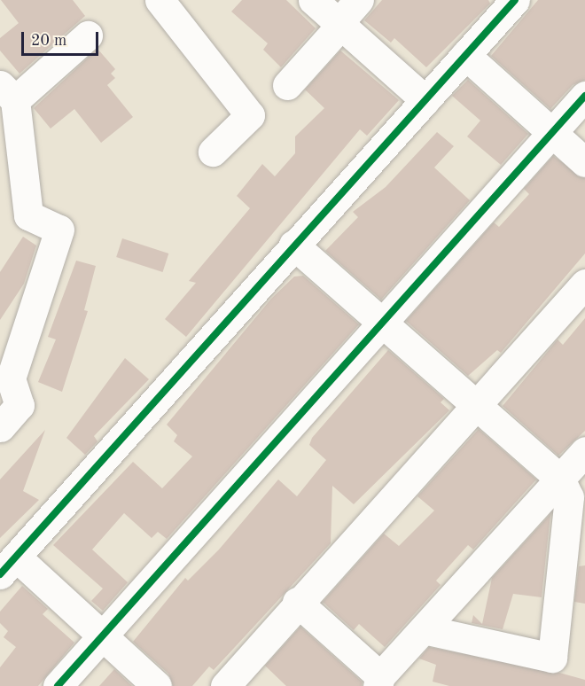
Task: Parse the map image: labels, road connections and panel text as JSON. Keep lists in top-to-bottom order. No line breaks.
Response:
{"scale_bar":"20 m"}
